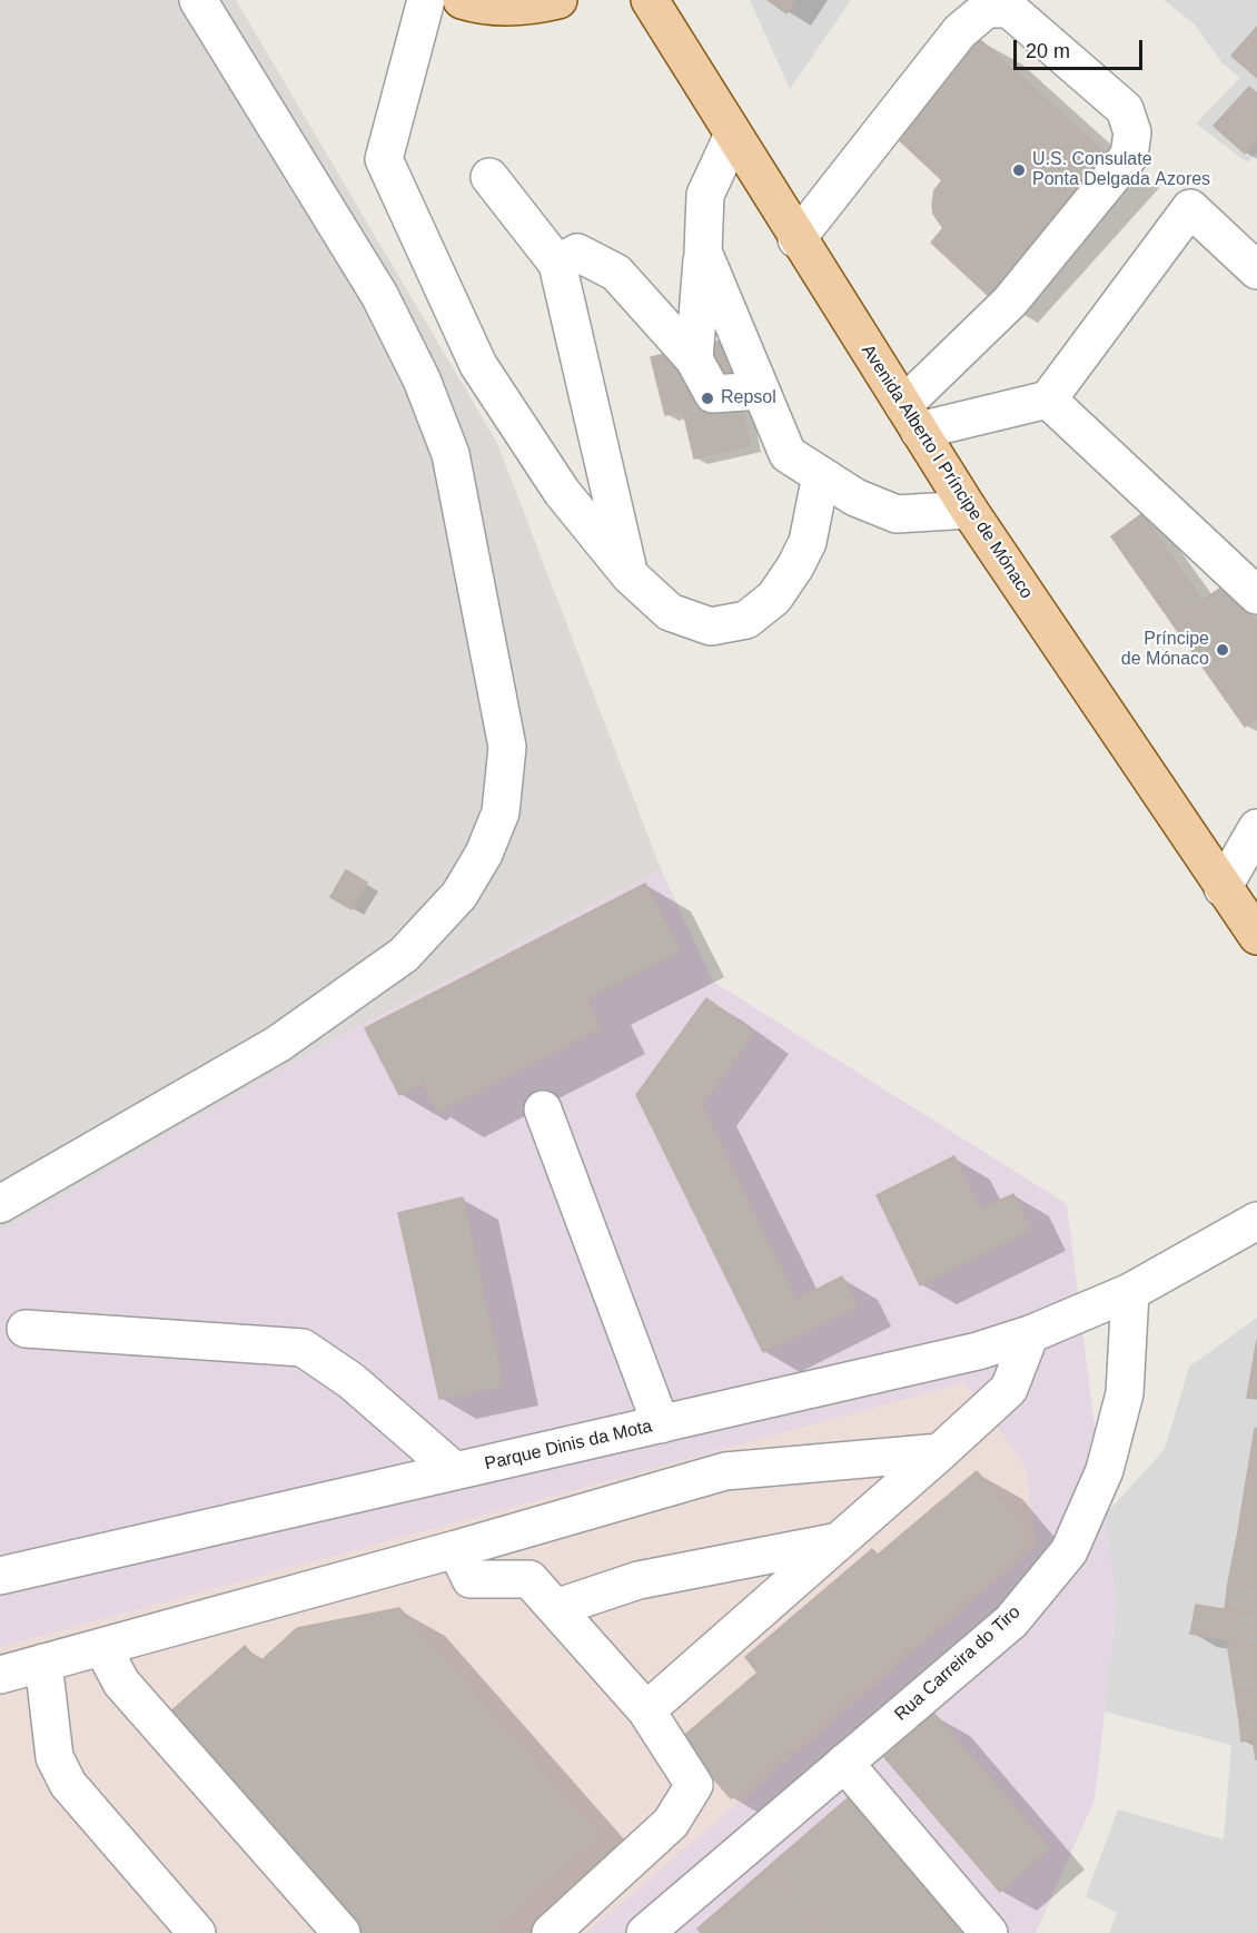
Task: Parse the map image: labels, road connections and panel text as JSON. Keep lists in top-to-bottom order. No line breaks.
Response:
{"streets":{"main road":["Avenida Alberto I Príncipe de Mónaco"],"street":["Parque Dinis da Mota","Rua Carreira do Tiro"]},"crossings":[["Parque Dinis da Mota","Rua Carreira do Tiro"]],"places":["U.S. Consulate Ponta Delgada Azores","Repsol","Príncipe de Mónaco"],"scale_bar":"20 m"}
